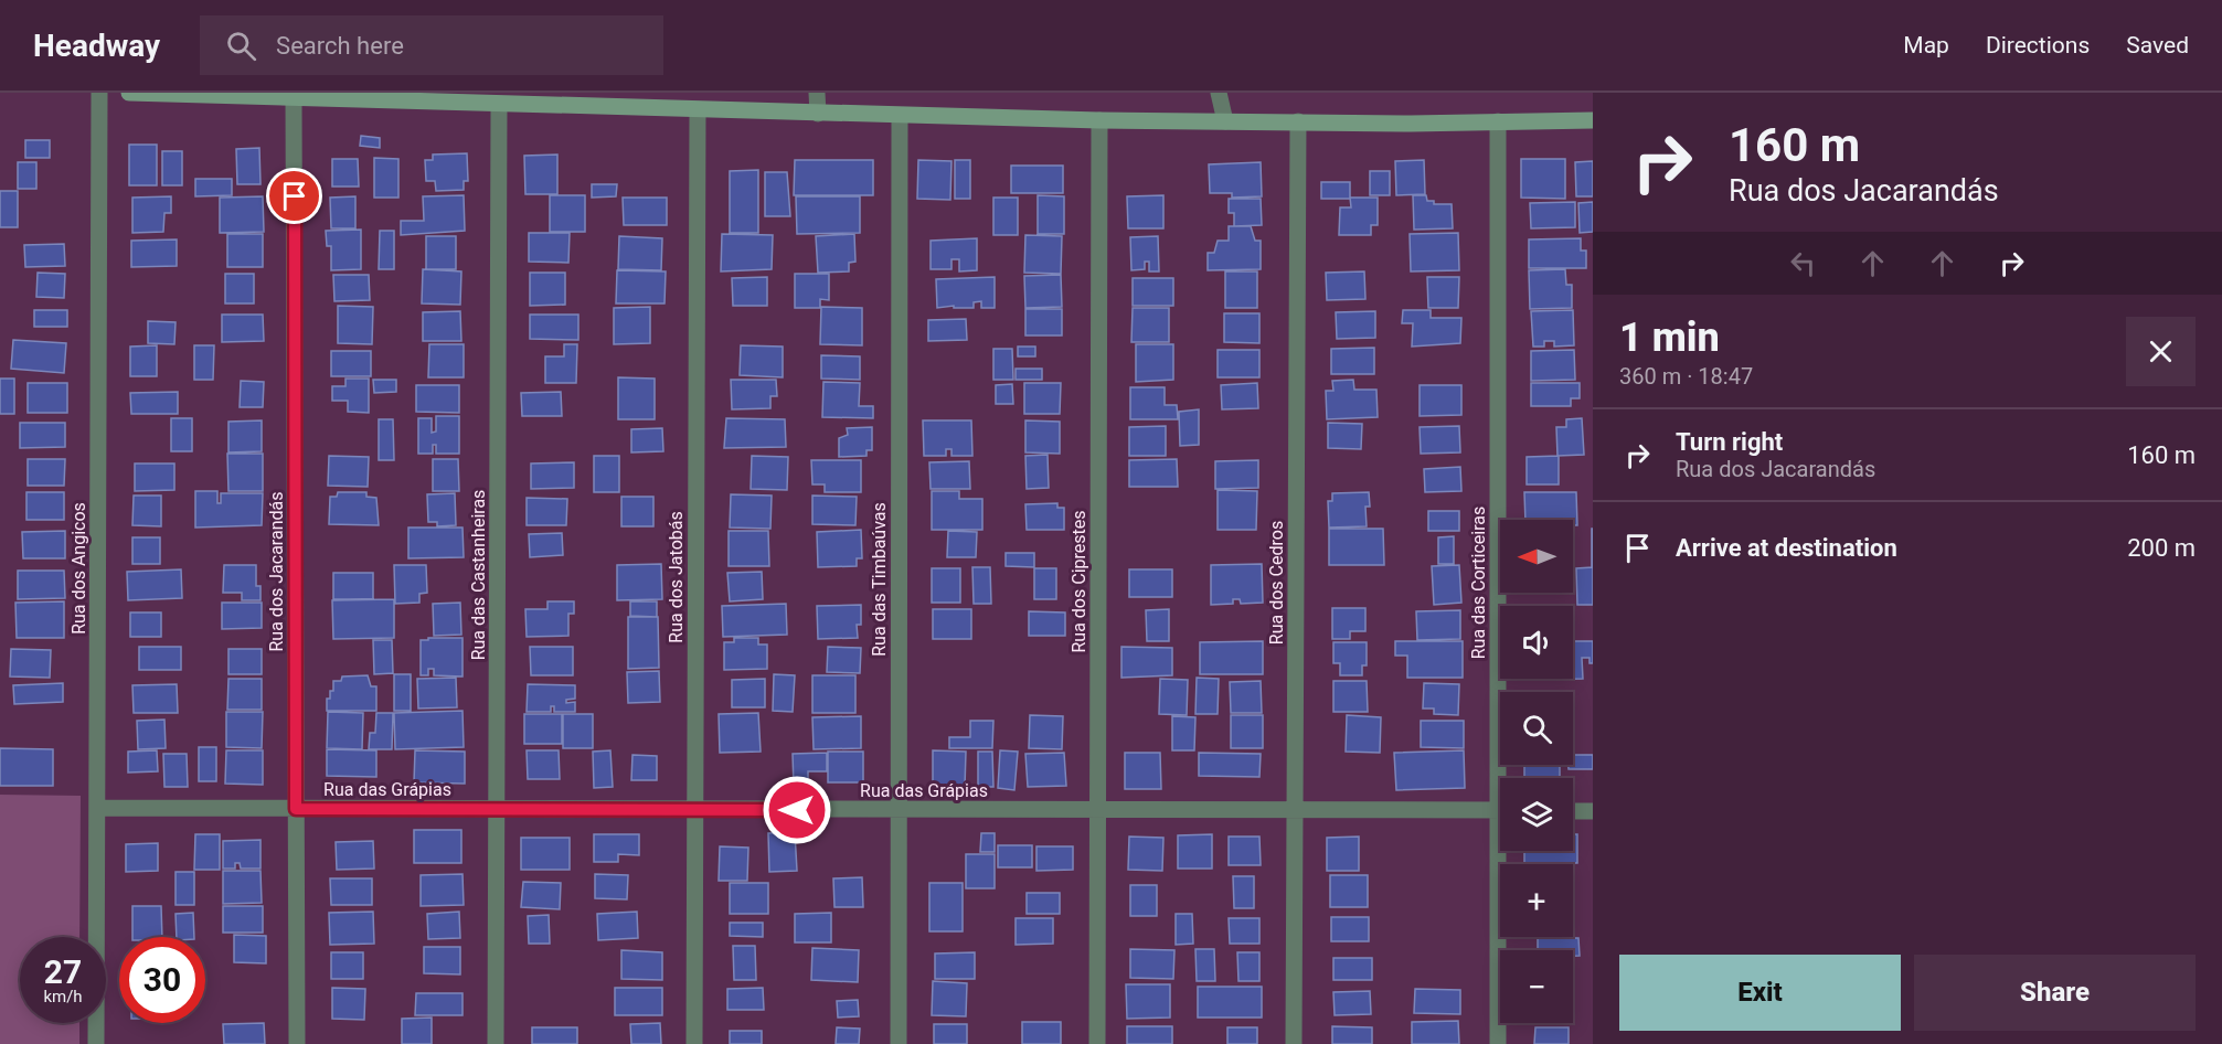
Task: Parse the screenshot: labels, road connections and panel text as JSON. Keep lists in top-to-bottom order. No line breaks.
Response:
{"streets":{"street":["Rua dos Angicos","Rua dos Jacarandás","Rua das Castanheiras","Rua dos Jatobás","Rua das Timbaúvas","Rua dos Ciprestes","Rua dos Cedros","Rua das Corticeiras","Rua das Grápias"]},"crossings":[["Rua dos Angicos","Rua das Grápias"],["Rua dos Jacarandás","Rua das Grápias"],["Rua das Castanheiras","Rua das Grápias"],["Rua dos Jatobás","Rua das Grápias"],["Rua das Timbaúvas","Rua das Grápias"],["Rua dos Ciprestes","Rua das Grápias"],["Rua dos Cedros","Rua das Grápias"]],"north":"left","page":{"header":"Headway","search":"Search here","nav":["Map","Directions","Saved"],"turn":["160 m","Rua dos Jacarandás"],"heading":["1 min","360 m · 18:47"],"list":[{"name":"Turn right","note":"Rua dos Jacarandás","value":"160 m"},{"name":"Arrive at destination","value":"200 m"}],"map_buttons":["+","−"],"speed":"27 km/h","limit":"30","buttons":["Exit","Share"]}}
